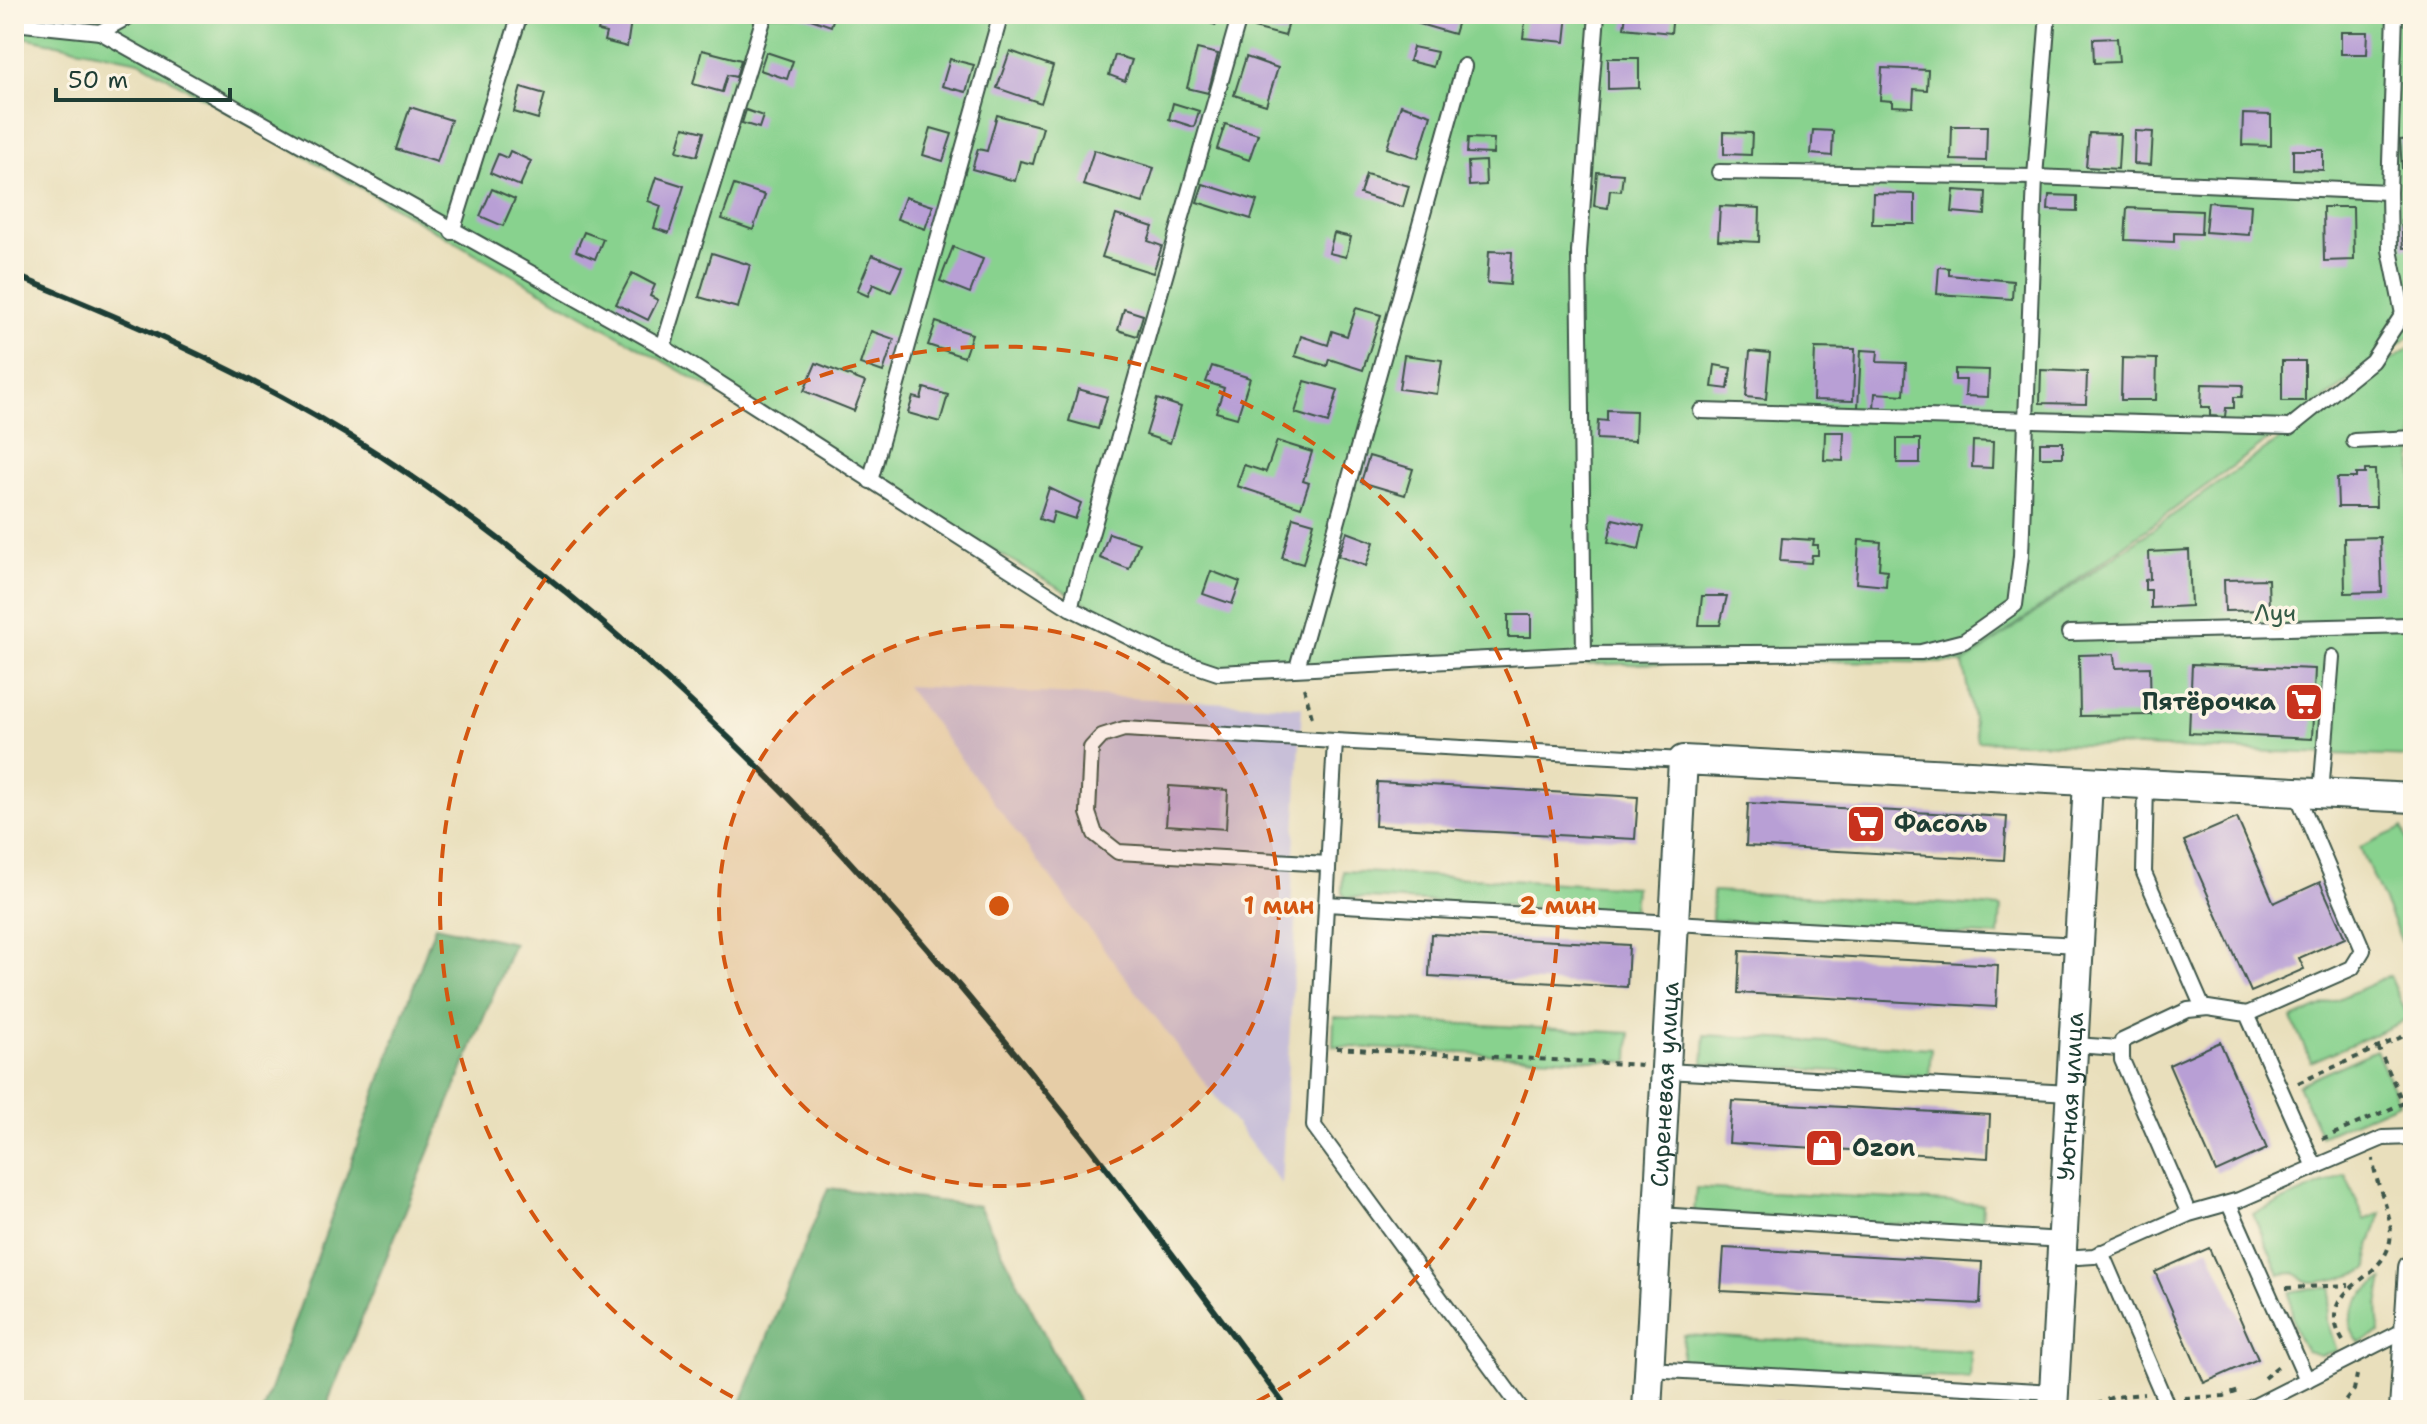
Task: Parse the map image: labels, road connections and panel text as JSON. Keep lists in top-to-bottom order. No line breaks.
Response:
{"streets":{"street":["Сиреневая улица","Уютная улица"]},"parks":["Луч"],"places":{"supermarket":["Пятёрочка","Фасоль"],"shop":["Ozon"]},"scale_bar":"50 m","rings":["1 мин","2 мин"]}
